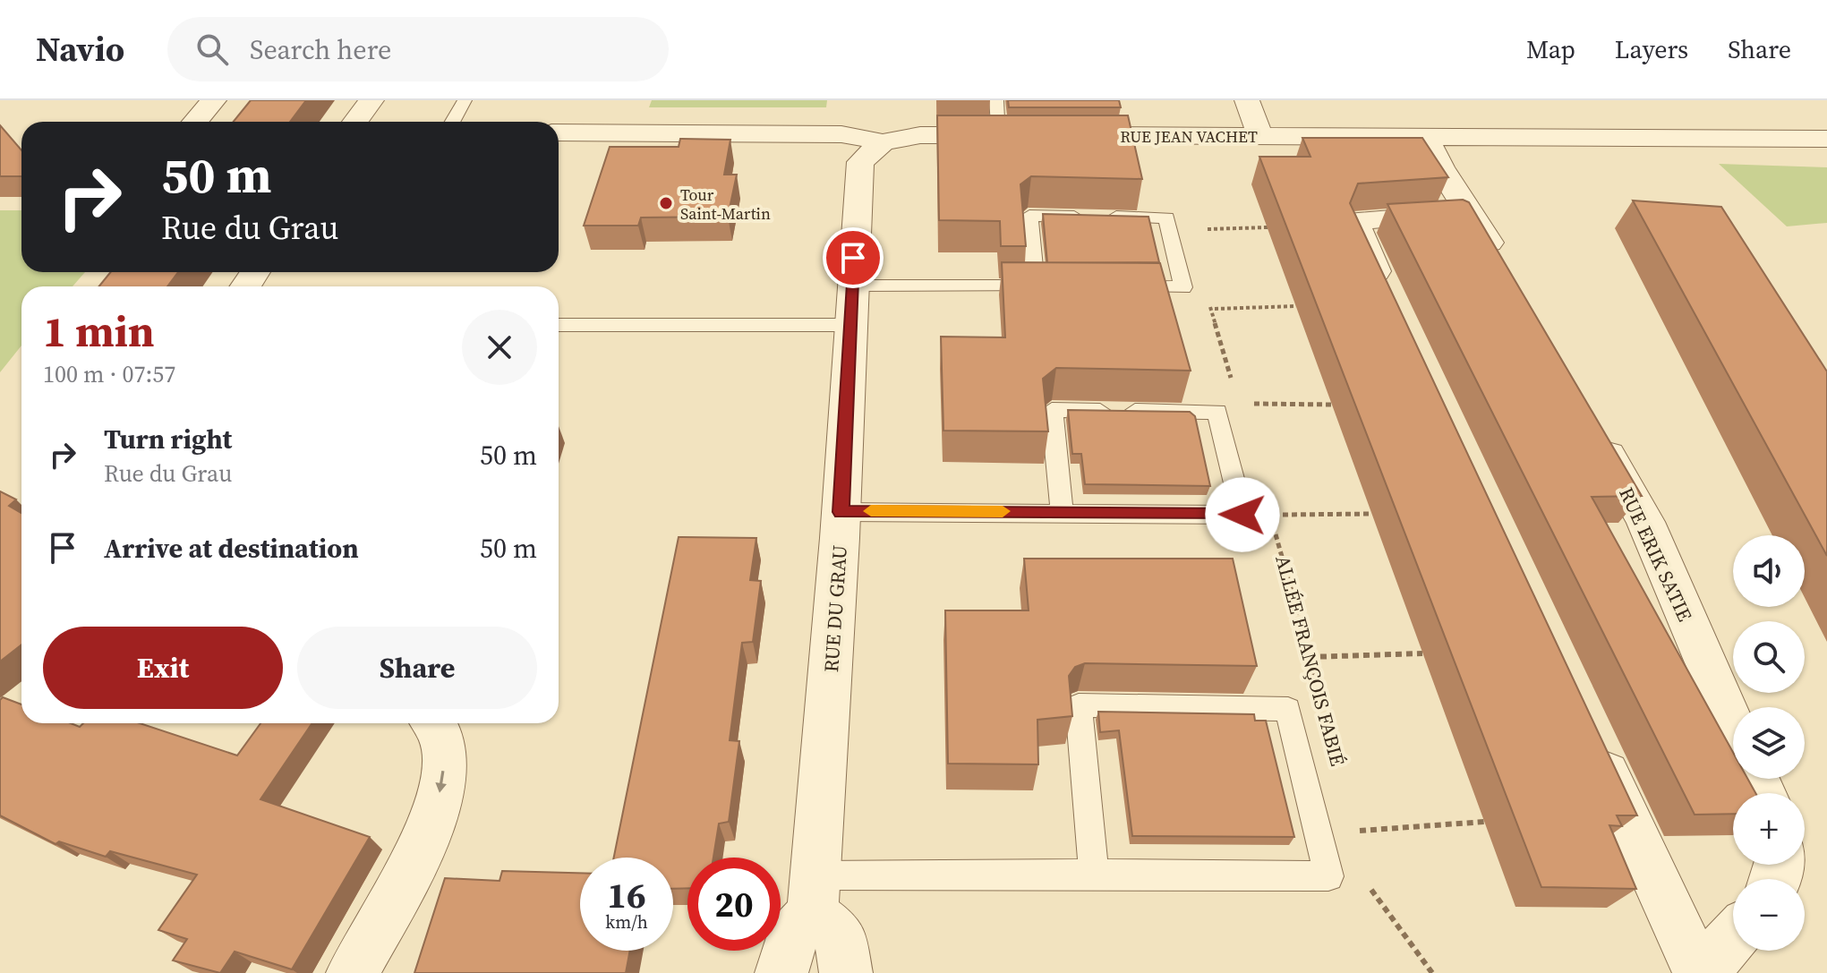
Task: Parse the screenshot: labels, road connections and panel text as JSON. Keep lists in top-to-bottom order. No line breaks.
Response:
{"streets":{"street":["RUE JEAN VACHET","RUE ERIK SATIE","RUE DU GRAU"],"path":["ALLÉE FRANÇOIS FABIÉ"]},"places":["Tour Saint-Martin"],"page":{"header":"Navio","search":"Search here","nav":["Map","Layers","Share"],"turn":["50 m","Rue du Grau"],"heading":["1 min","100 m · 07:57"],"list":[{"name":"Turn right","note":"Rue du Grau","value":"50 m"},{"name":"Arrive at destination","value":"50 m"}],"map_buttons":["+","−"],"buttons":["Exit","Share"],"speed":"16 km/h","limit":"20"}}
